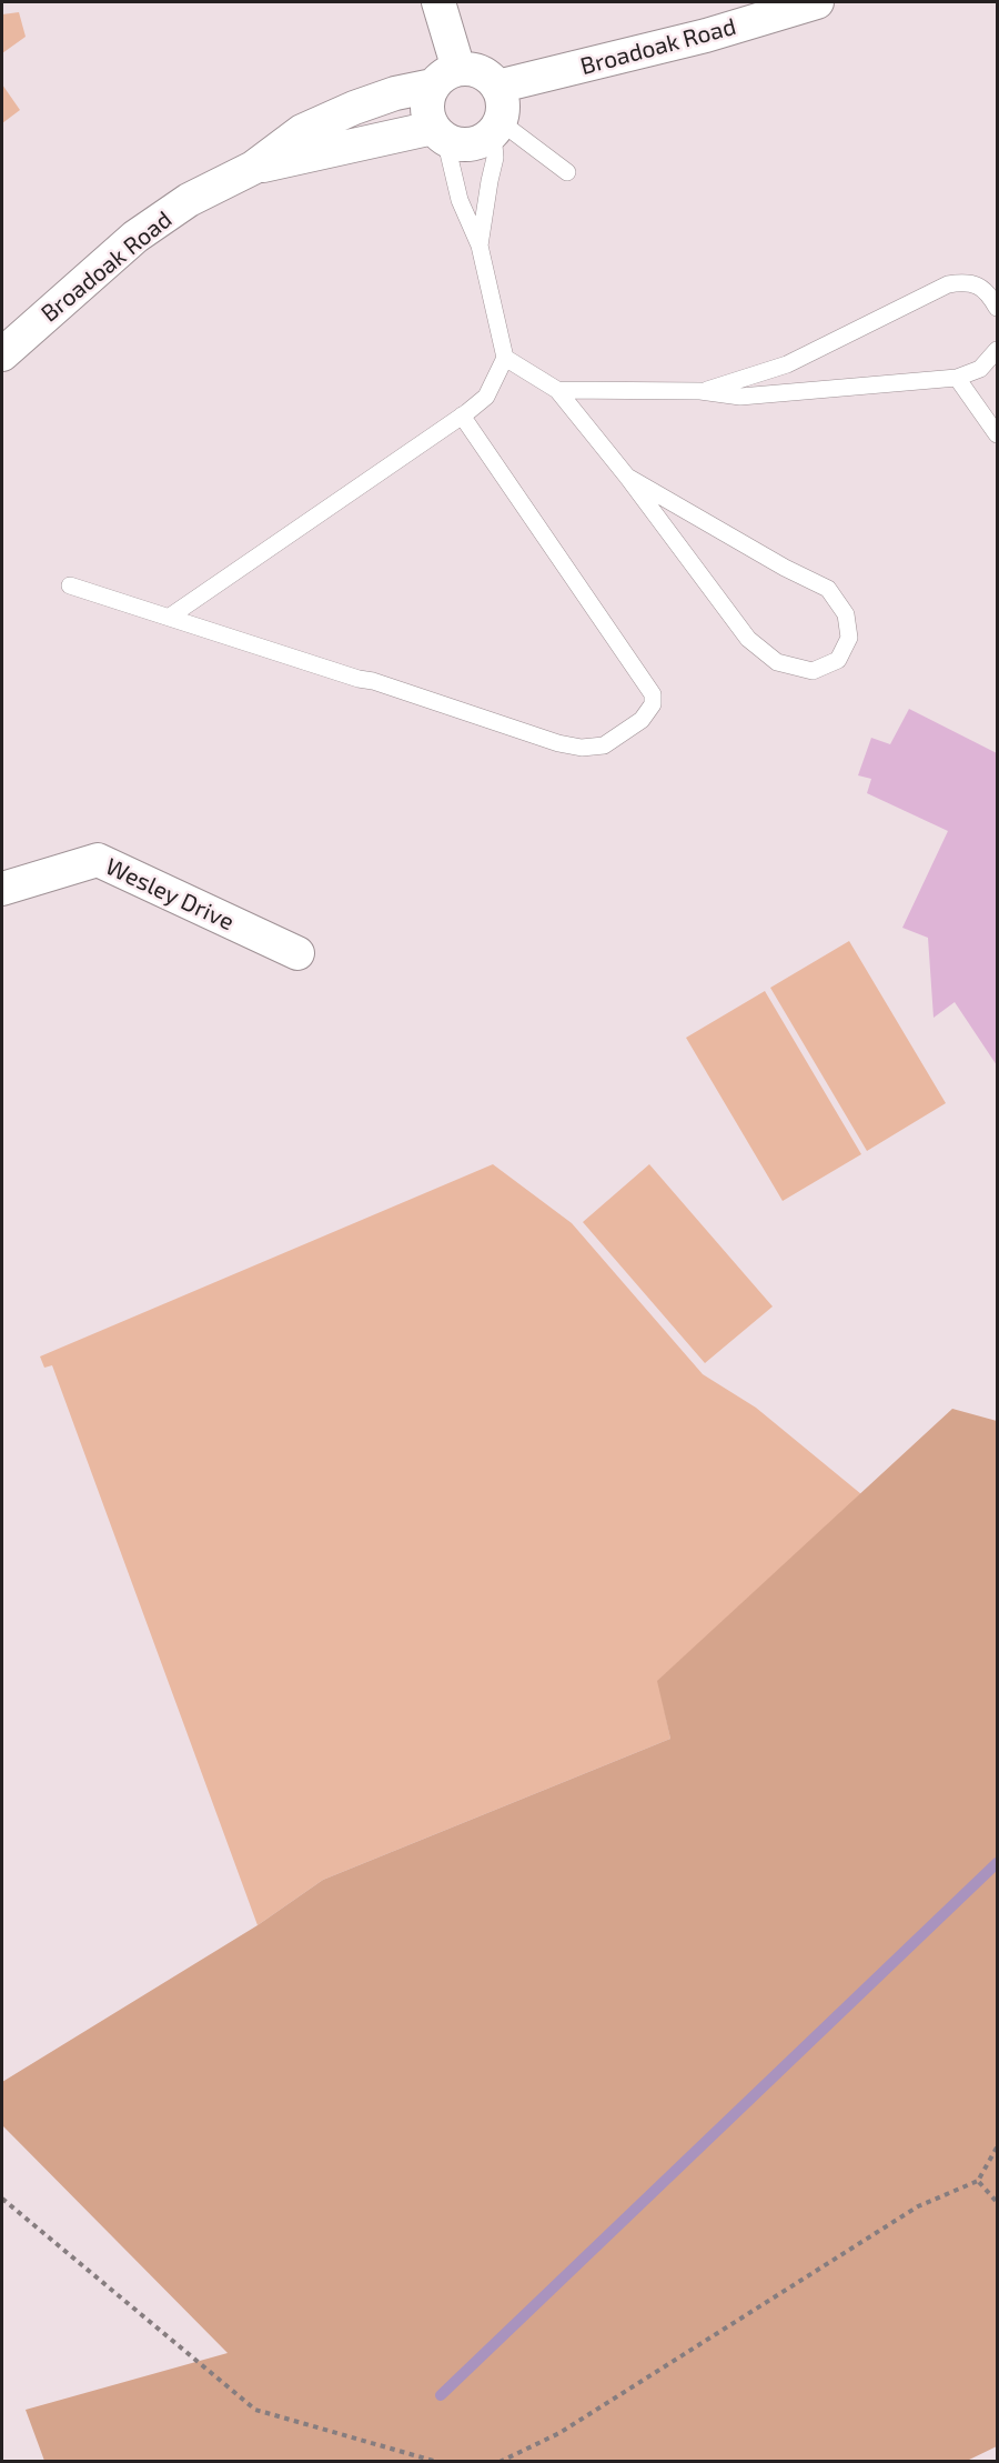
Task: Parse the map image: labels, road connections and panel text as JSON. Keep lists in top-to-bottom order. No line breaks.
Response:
{"streets":{"street":["Broadoak Road","Wesley Drive"]}}
